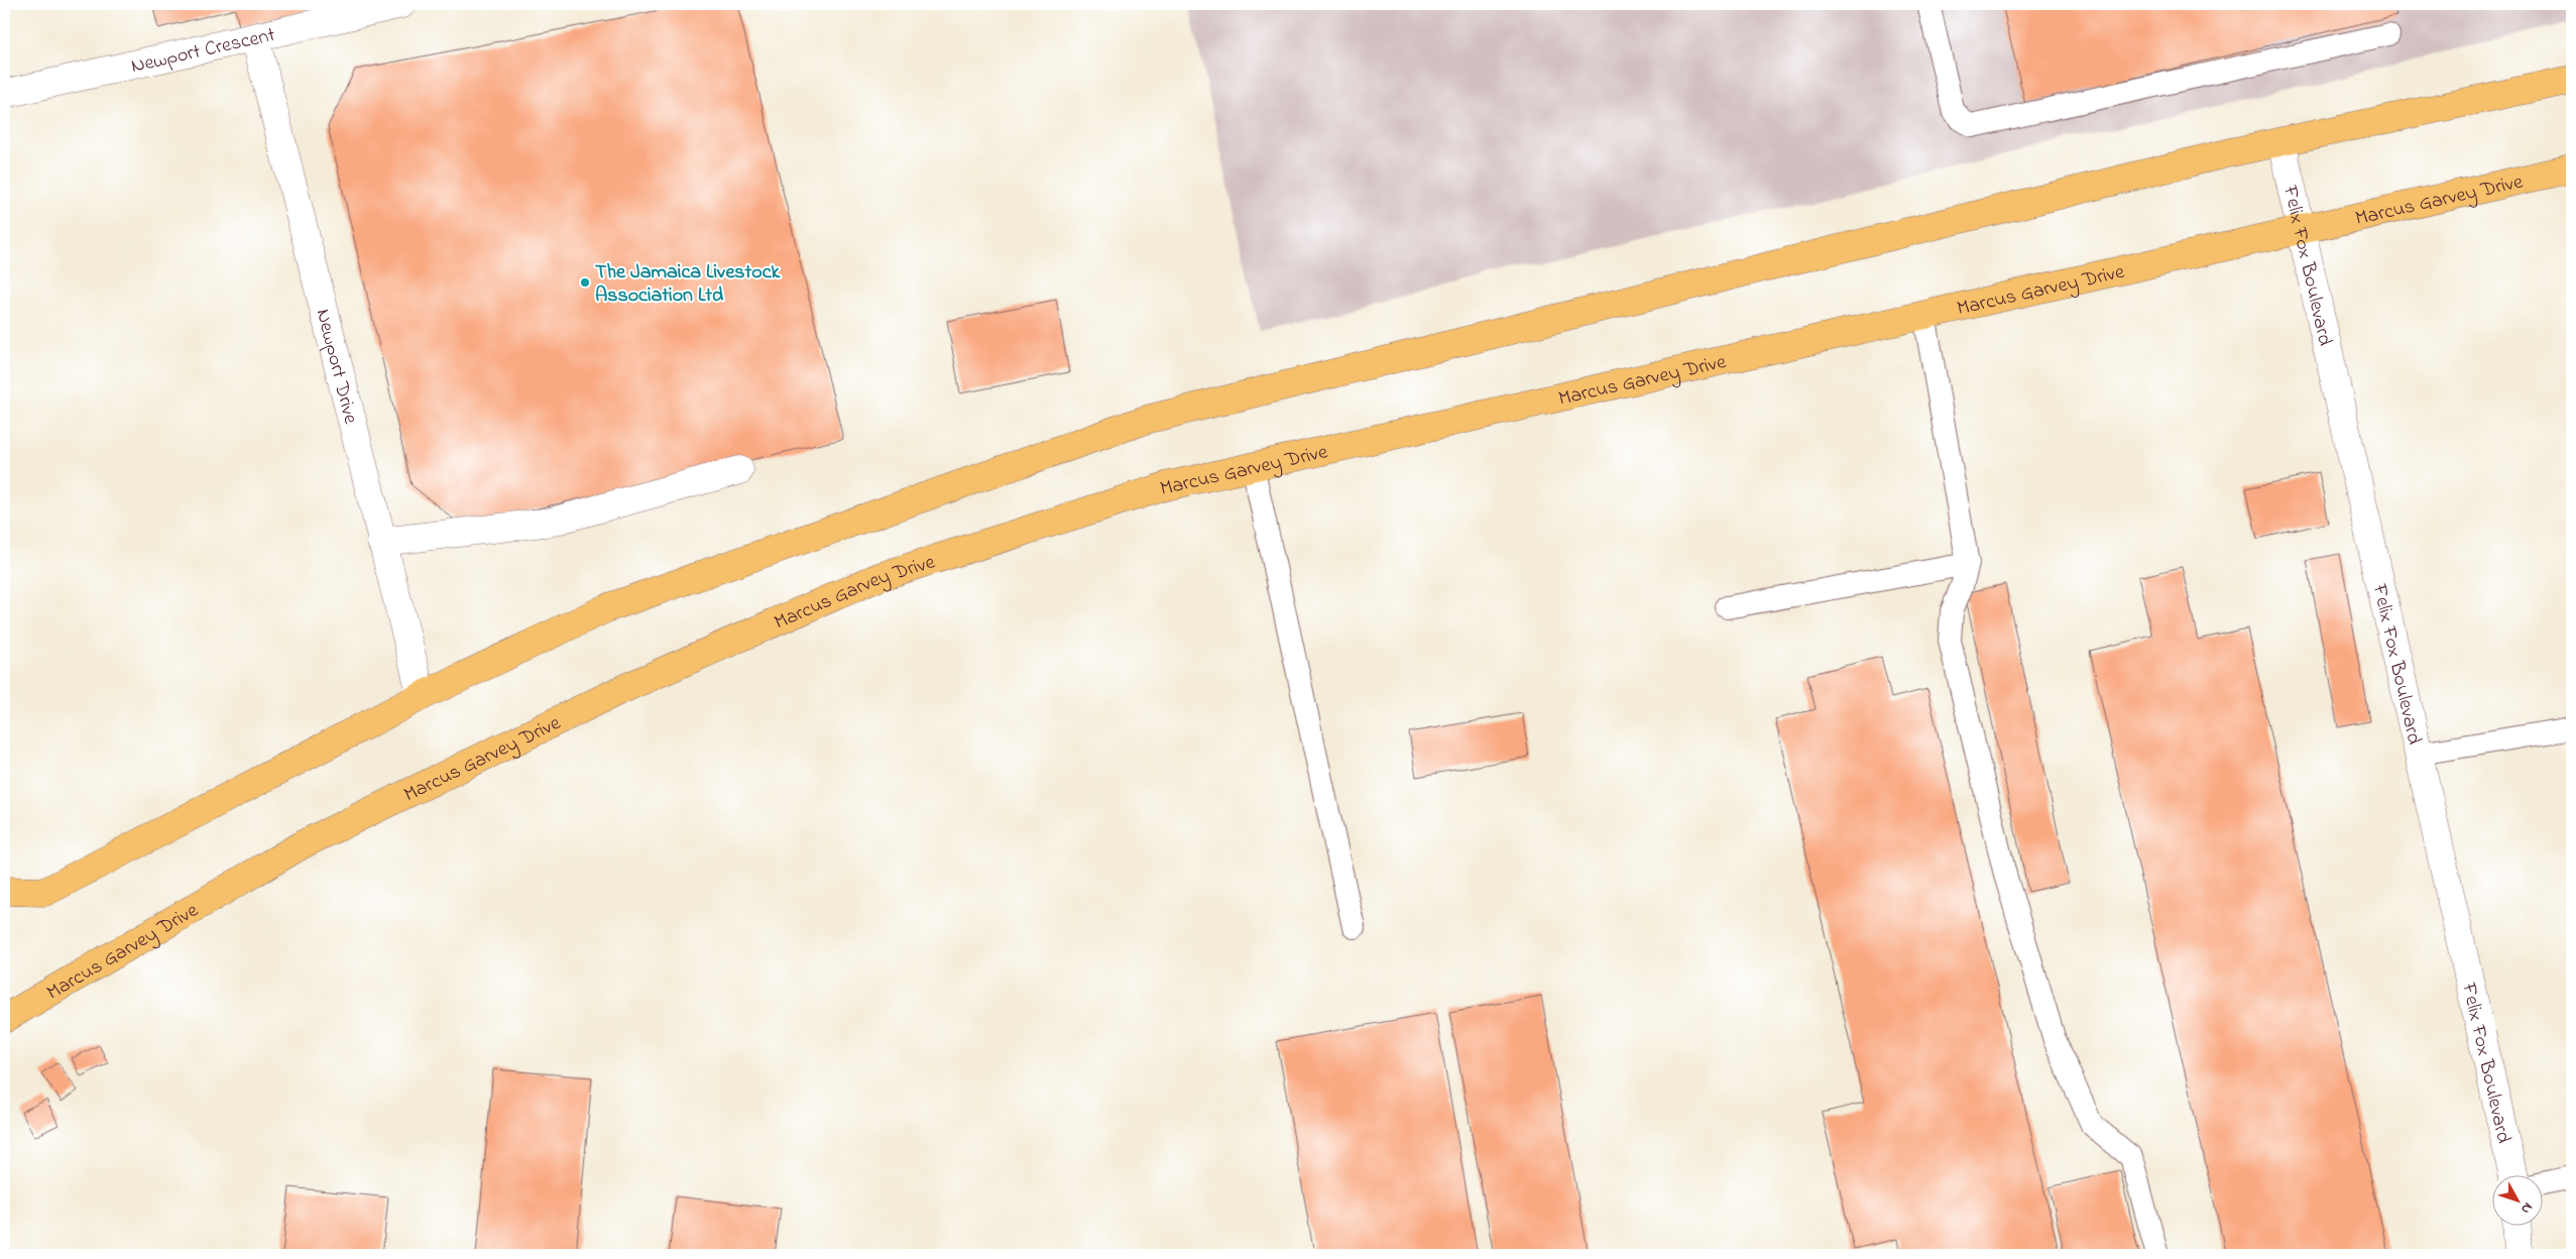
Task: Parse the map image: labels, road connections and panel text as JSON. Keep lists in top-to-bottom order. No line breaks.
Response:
{"streets":{"highway":["Marcus Garvey Drive"],"street":["Newport Crescent","Felix Fox Boulevard","Newport Drive"]},"crossings":[["Newport Crescent","Newport Drive"],["Marcus Garvey Drive","Felix Fox Boulevard"]],"places":["The Jamaica Livestock Association Ltd"],"north":"bottom right"}
